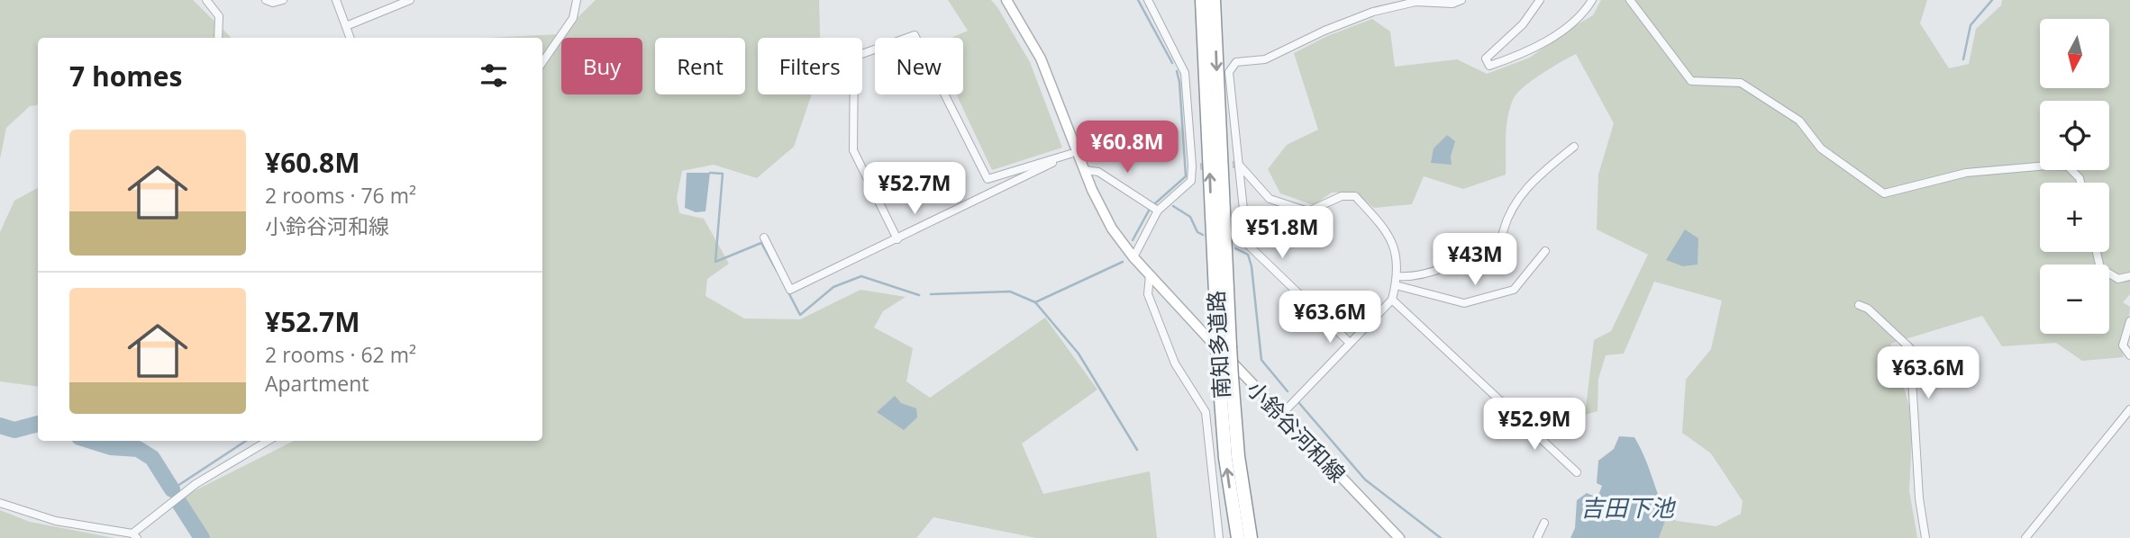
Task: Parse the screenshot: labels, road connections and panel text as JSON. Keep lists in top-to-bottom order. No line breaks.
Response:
{"streets":{"highway":["南知多道路"],"main road":["小鈴谷河和線"]},"water":["吉田下池"],"north":"bottom","page":{"map_buttons":["+","−"],"chip":["Buy","Rent","Filters","New"],"heading":"7 homes","list":[{"name":"¥60.8M","note":"2 rooms · 76 m² · 小鈴谷河和線"},{"name":"¥52.7M","note":"2 rooms · 62 m² · Apartment"}],"price":["¥60.8M","¥52.7M","¥51.8M","¥43M","¥63.6M","¥63.6M","¥52.9M"]}}
